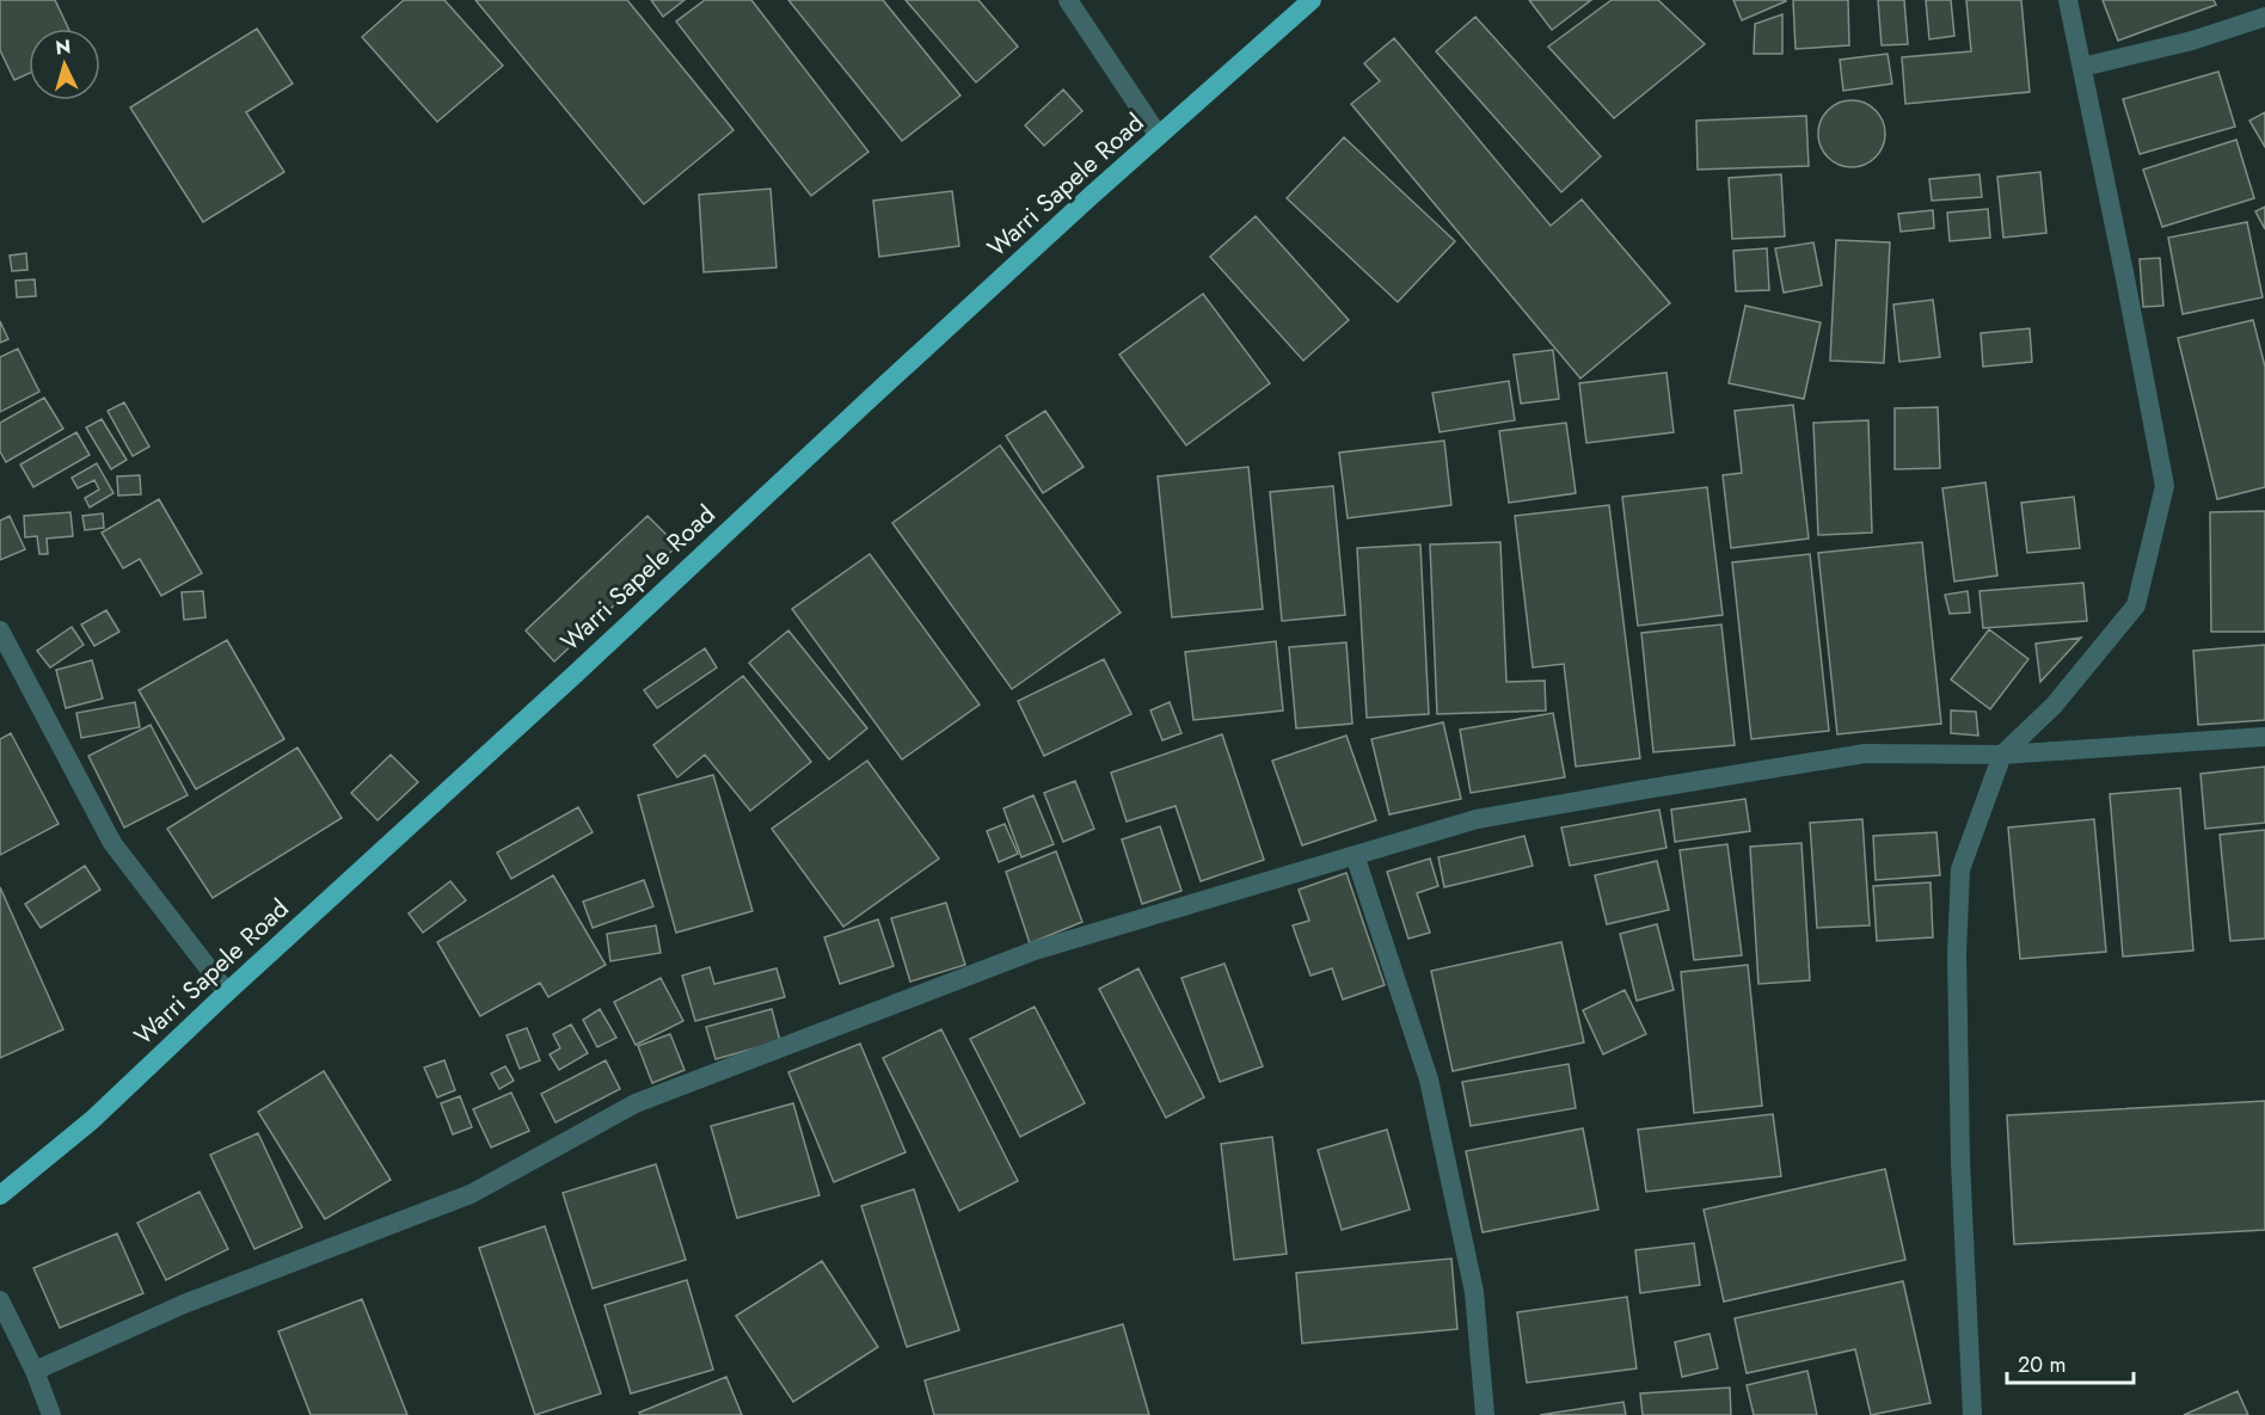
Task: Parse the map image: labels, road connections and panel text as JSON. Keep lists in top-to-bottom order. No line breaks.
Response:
{"streets":{"highway":["Warri Sapele Road"]},"scale_bar":"20 m","north":"top"}
